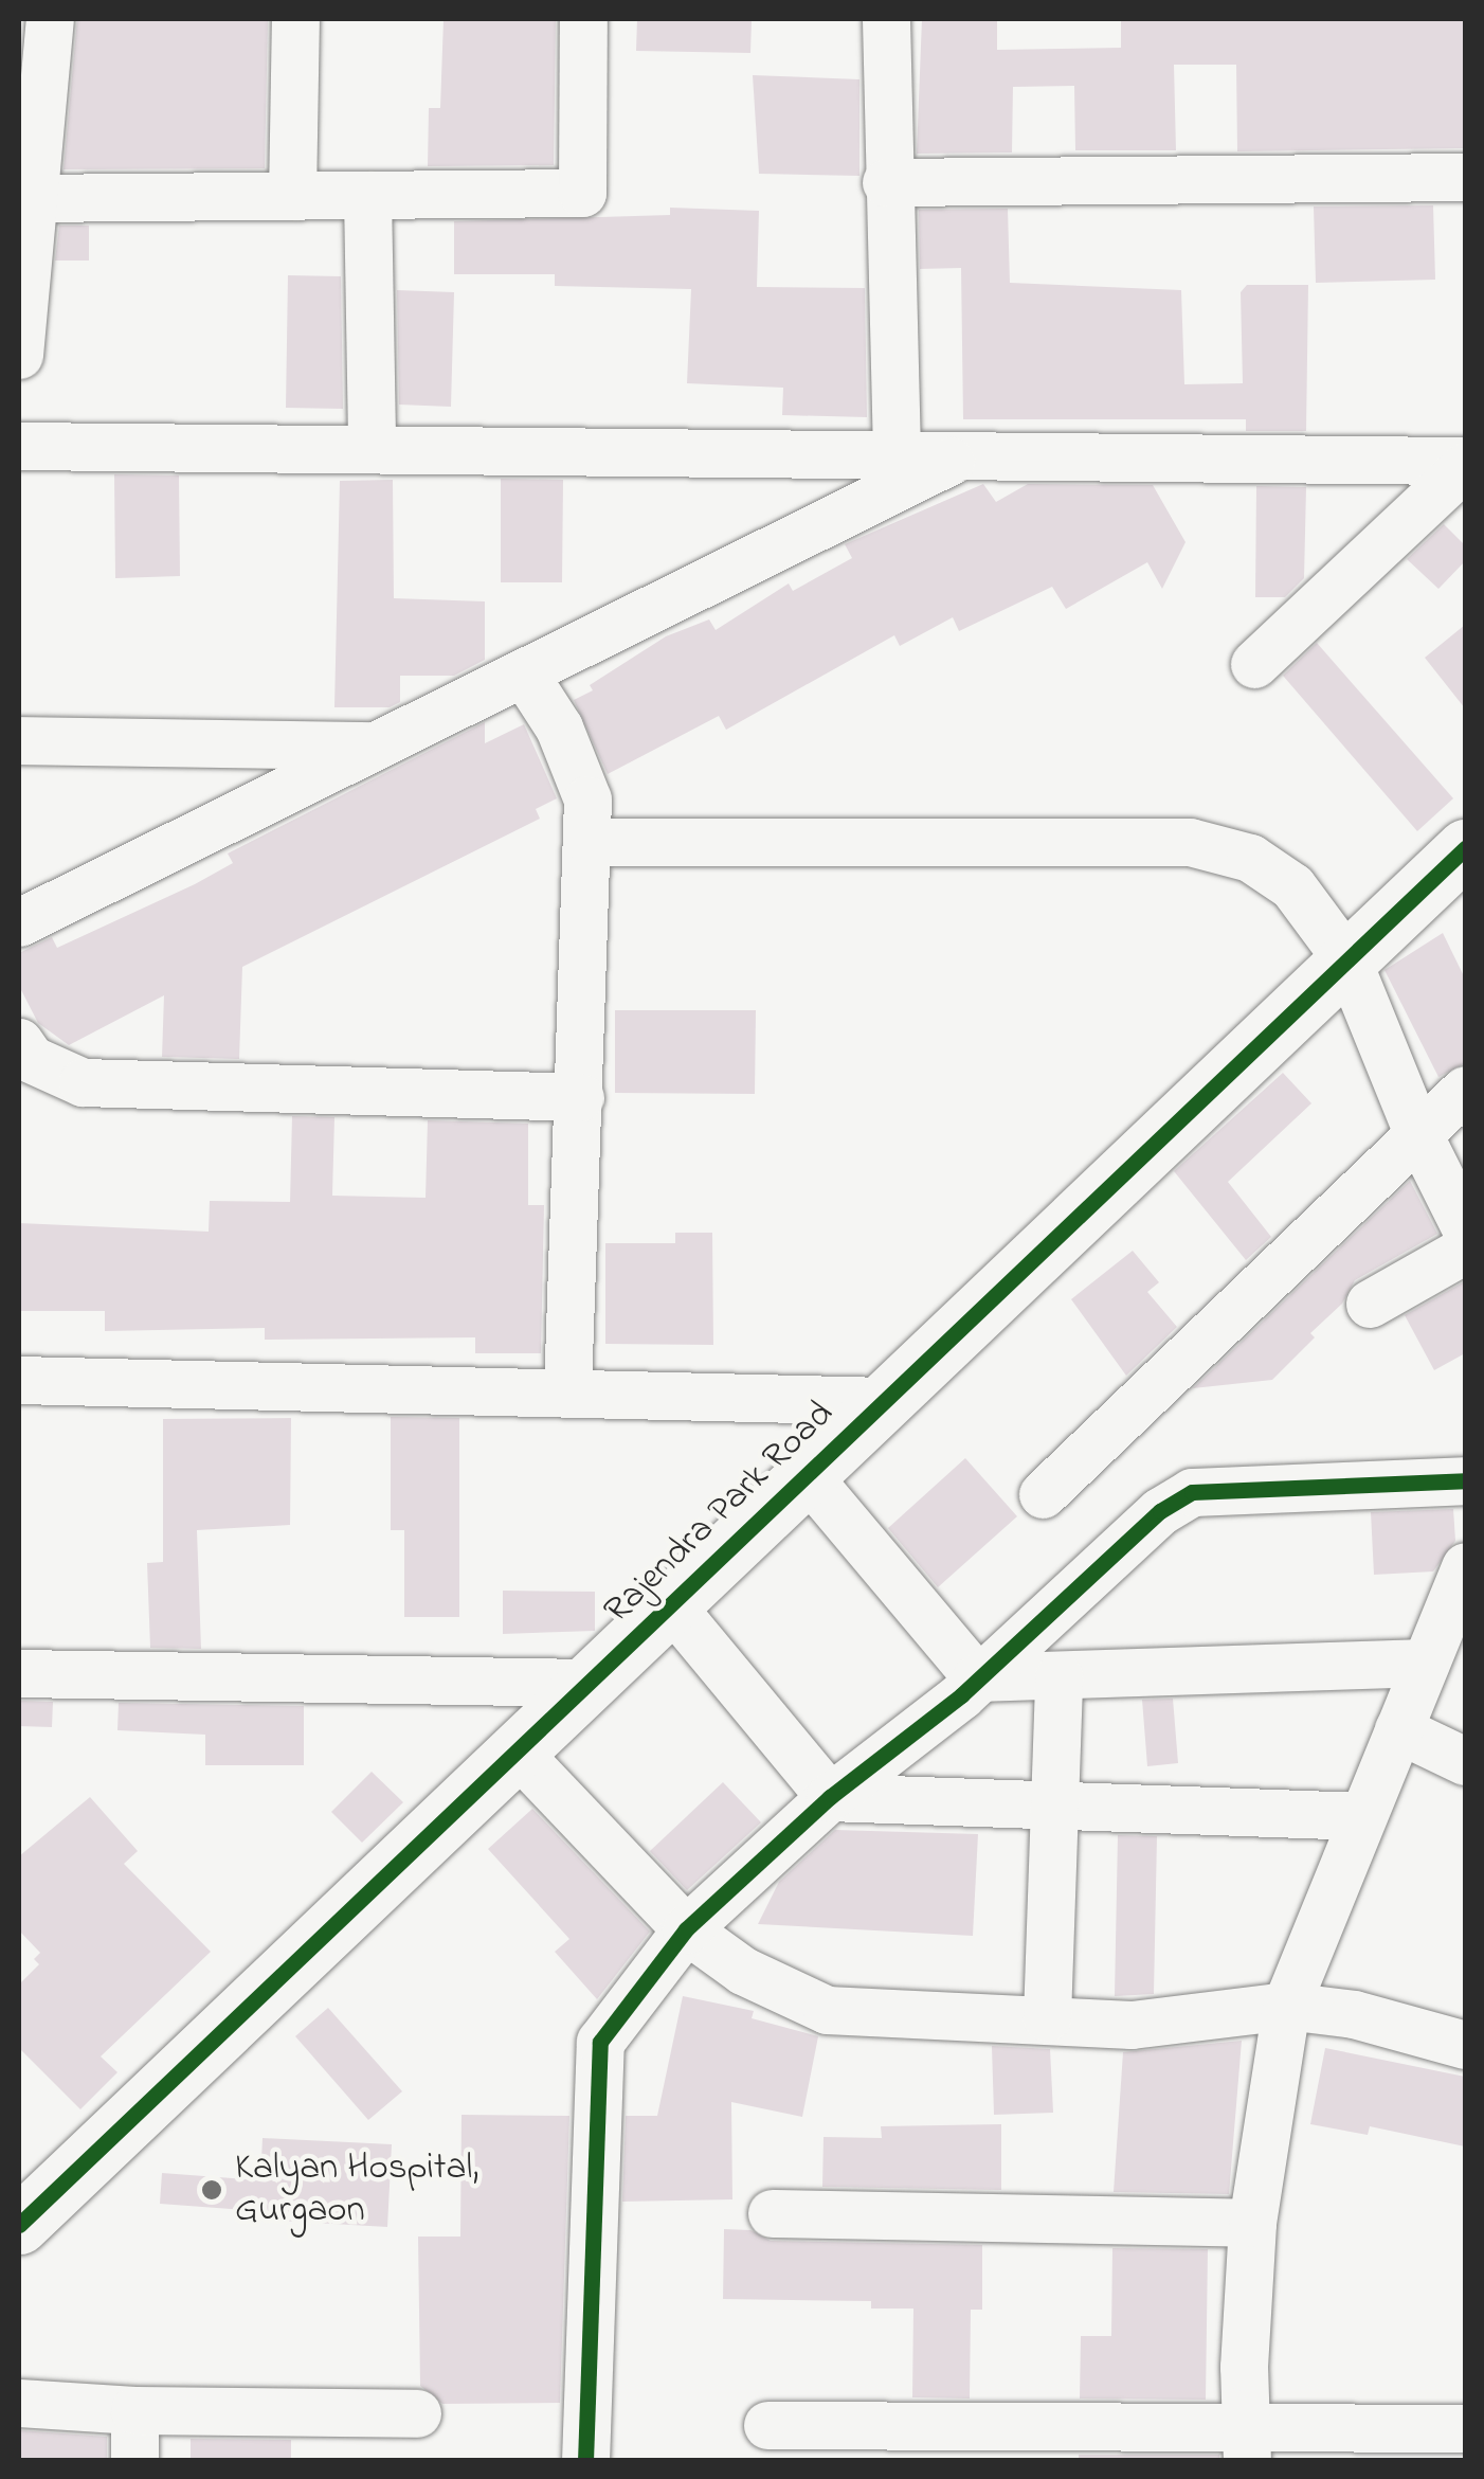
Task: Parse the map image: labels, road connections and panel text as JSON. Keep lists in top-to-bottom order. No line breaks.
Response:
{"streets":{"street":["Rajendra Park Road"]},"places":["Kalyan Hospital, Gurgaon"]}
